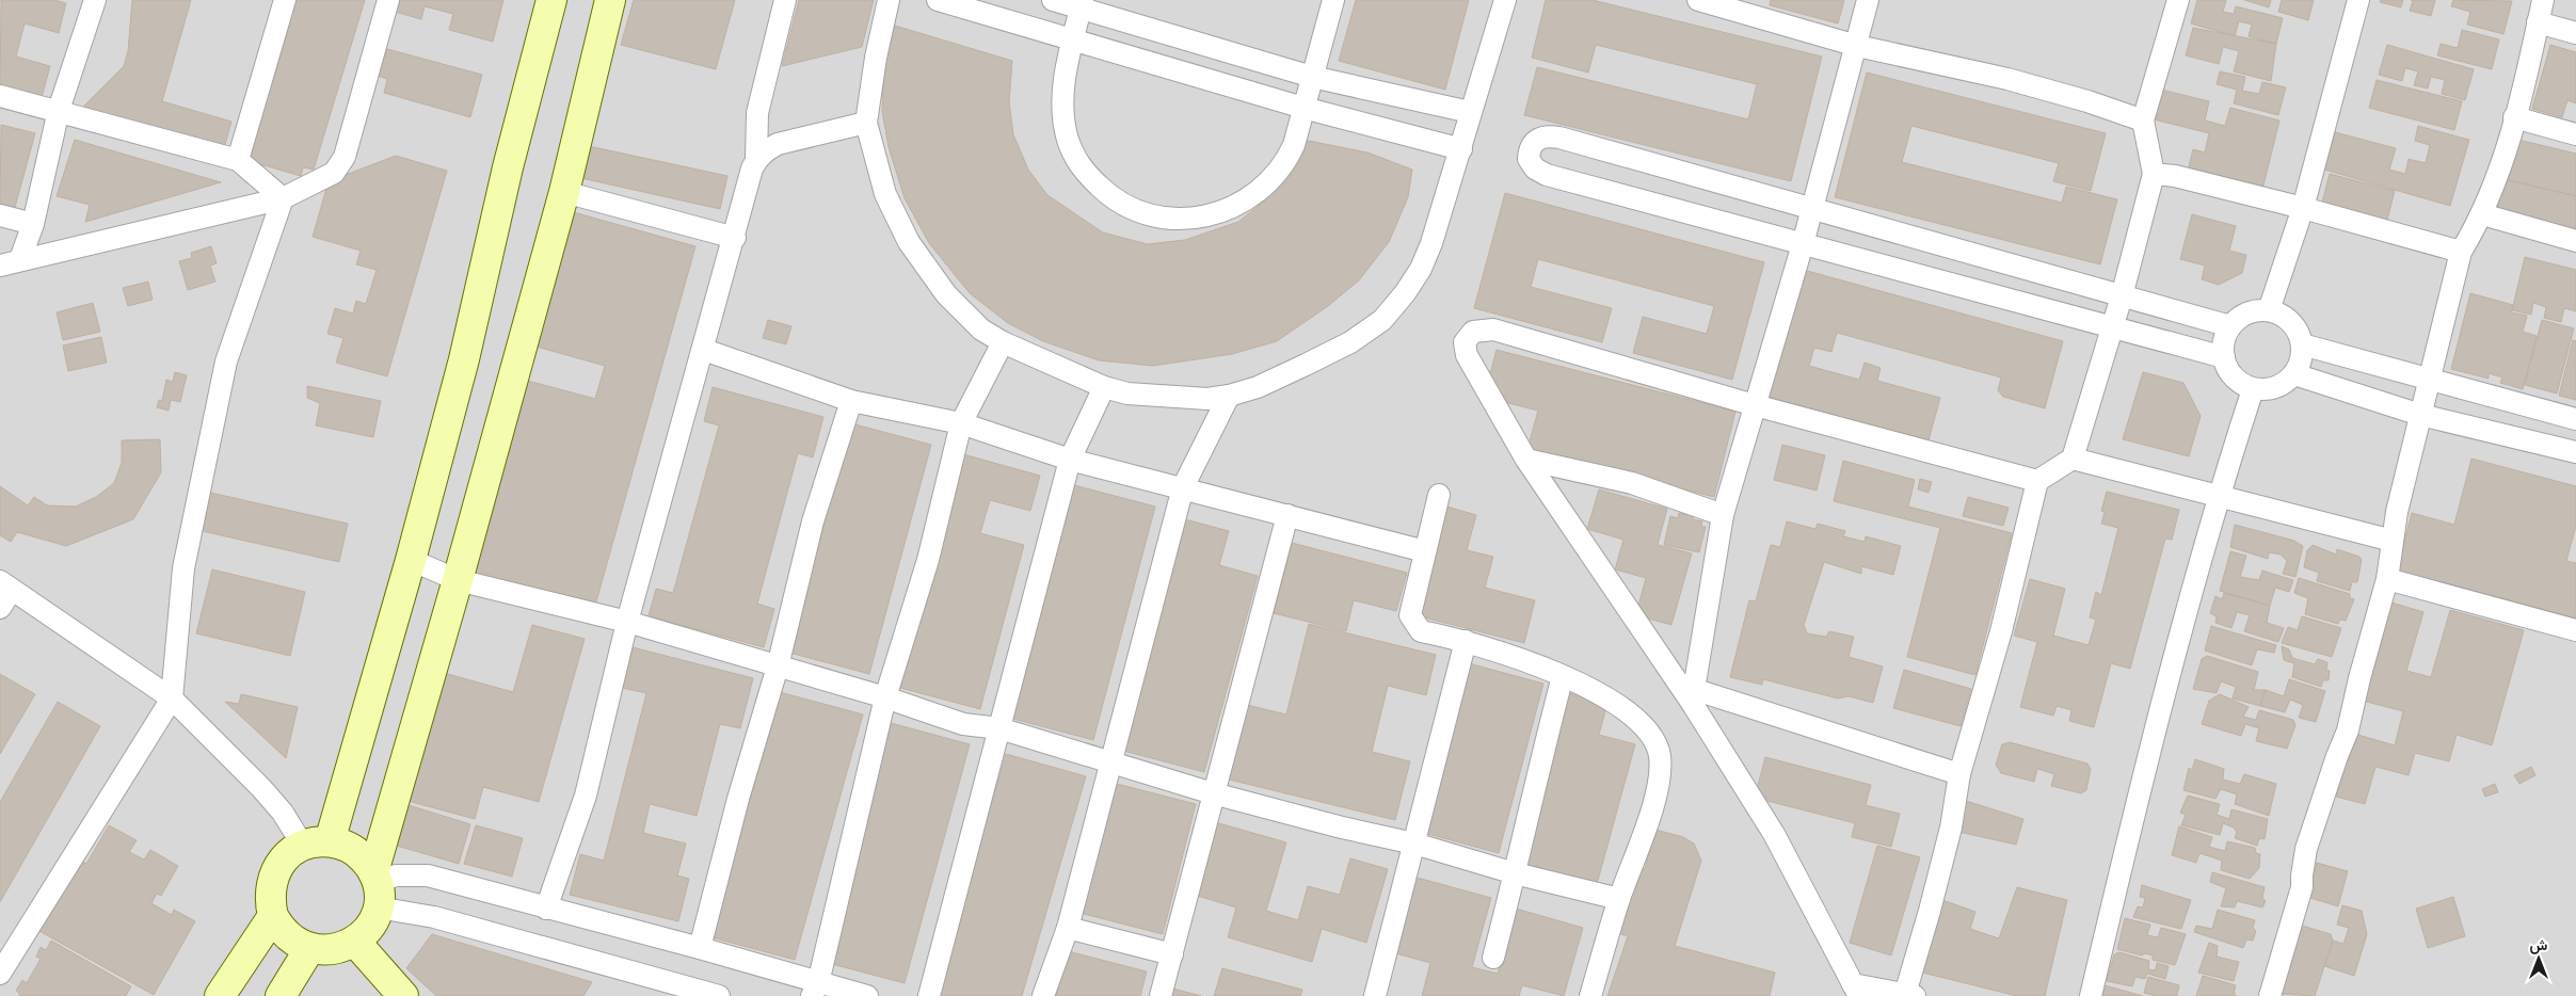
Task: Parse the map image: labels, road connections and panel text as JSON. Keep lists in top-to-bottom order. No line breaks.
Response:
{"north":"top"}
